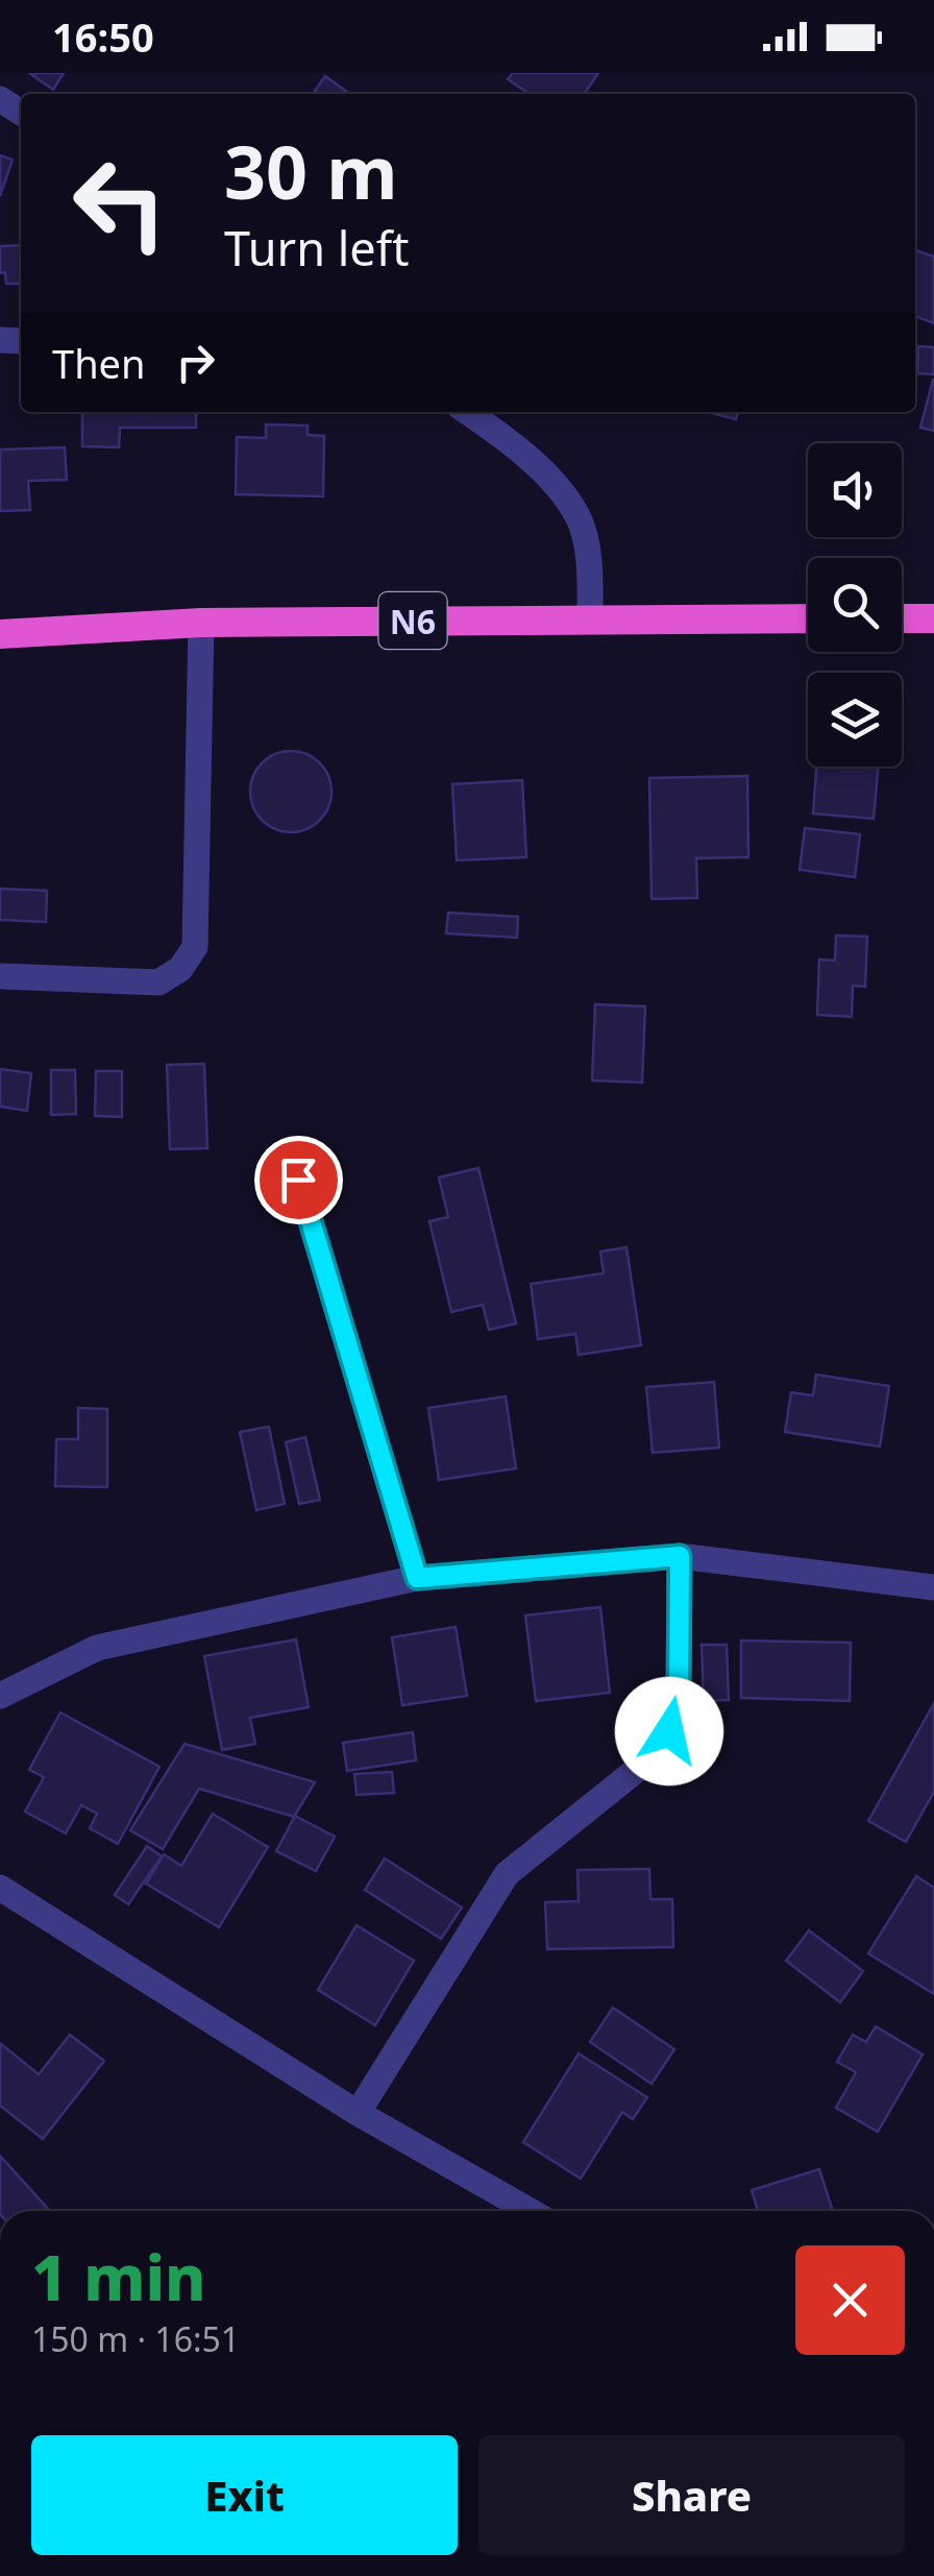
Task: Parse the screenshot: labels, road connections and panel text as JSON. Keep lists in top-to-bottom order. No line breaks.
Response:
{"streets":{"highway":["N6"]},"page":{"status":"16:50","turn":["30 m","Turn left"],"then":"Then","heading":["1 min","150 m · 16:51"],"buttons":["Exit","Share"]}}
